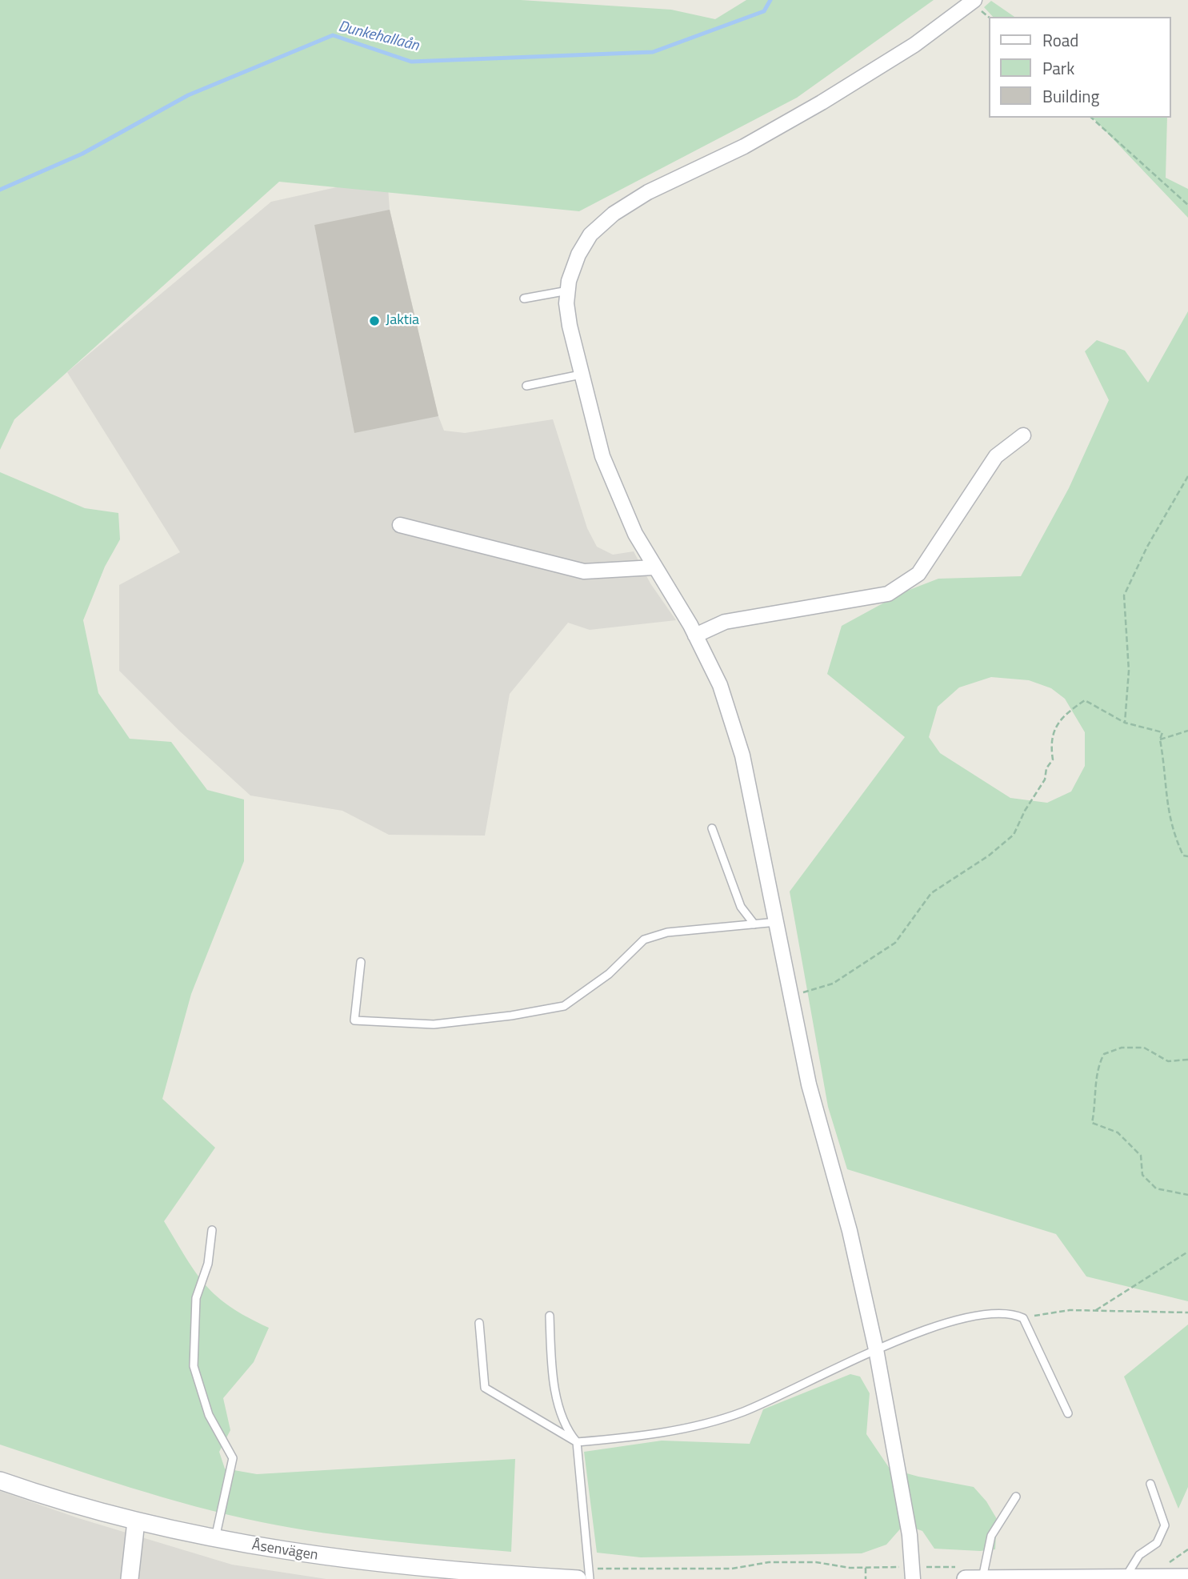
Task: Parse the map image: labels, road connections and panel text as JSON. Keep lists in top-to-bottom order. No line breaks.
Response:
{"streets":{"street":["Åsenvägen"]},"water":["Dunkehallaån"],"places":["Jaktia"],"legend":["Road","Park","Building"]}
